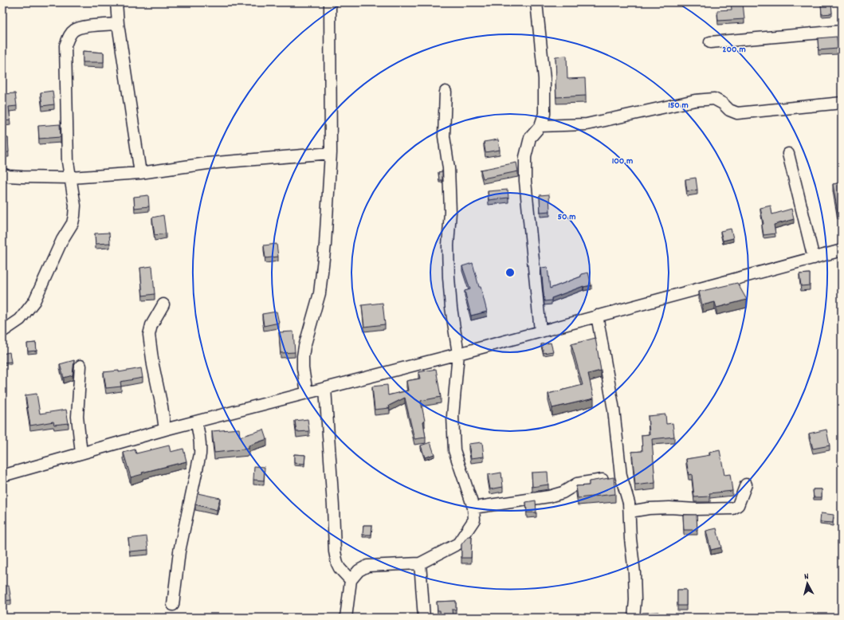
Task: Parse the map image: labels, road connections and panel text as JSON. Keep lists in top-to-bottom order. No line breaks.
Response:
{"north":"top","rings":["200 m","150 m","100 m","50 m"]}
